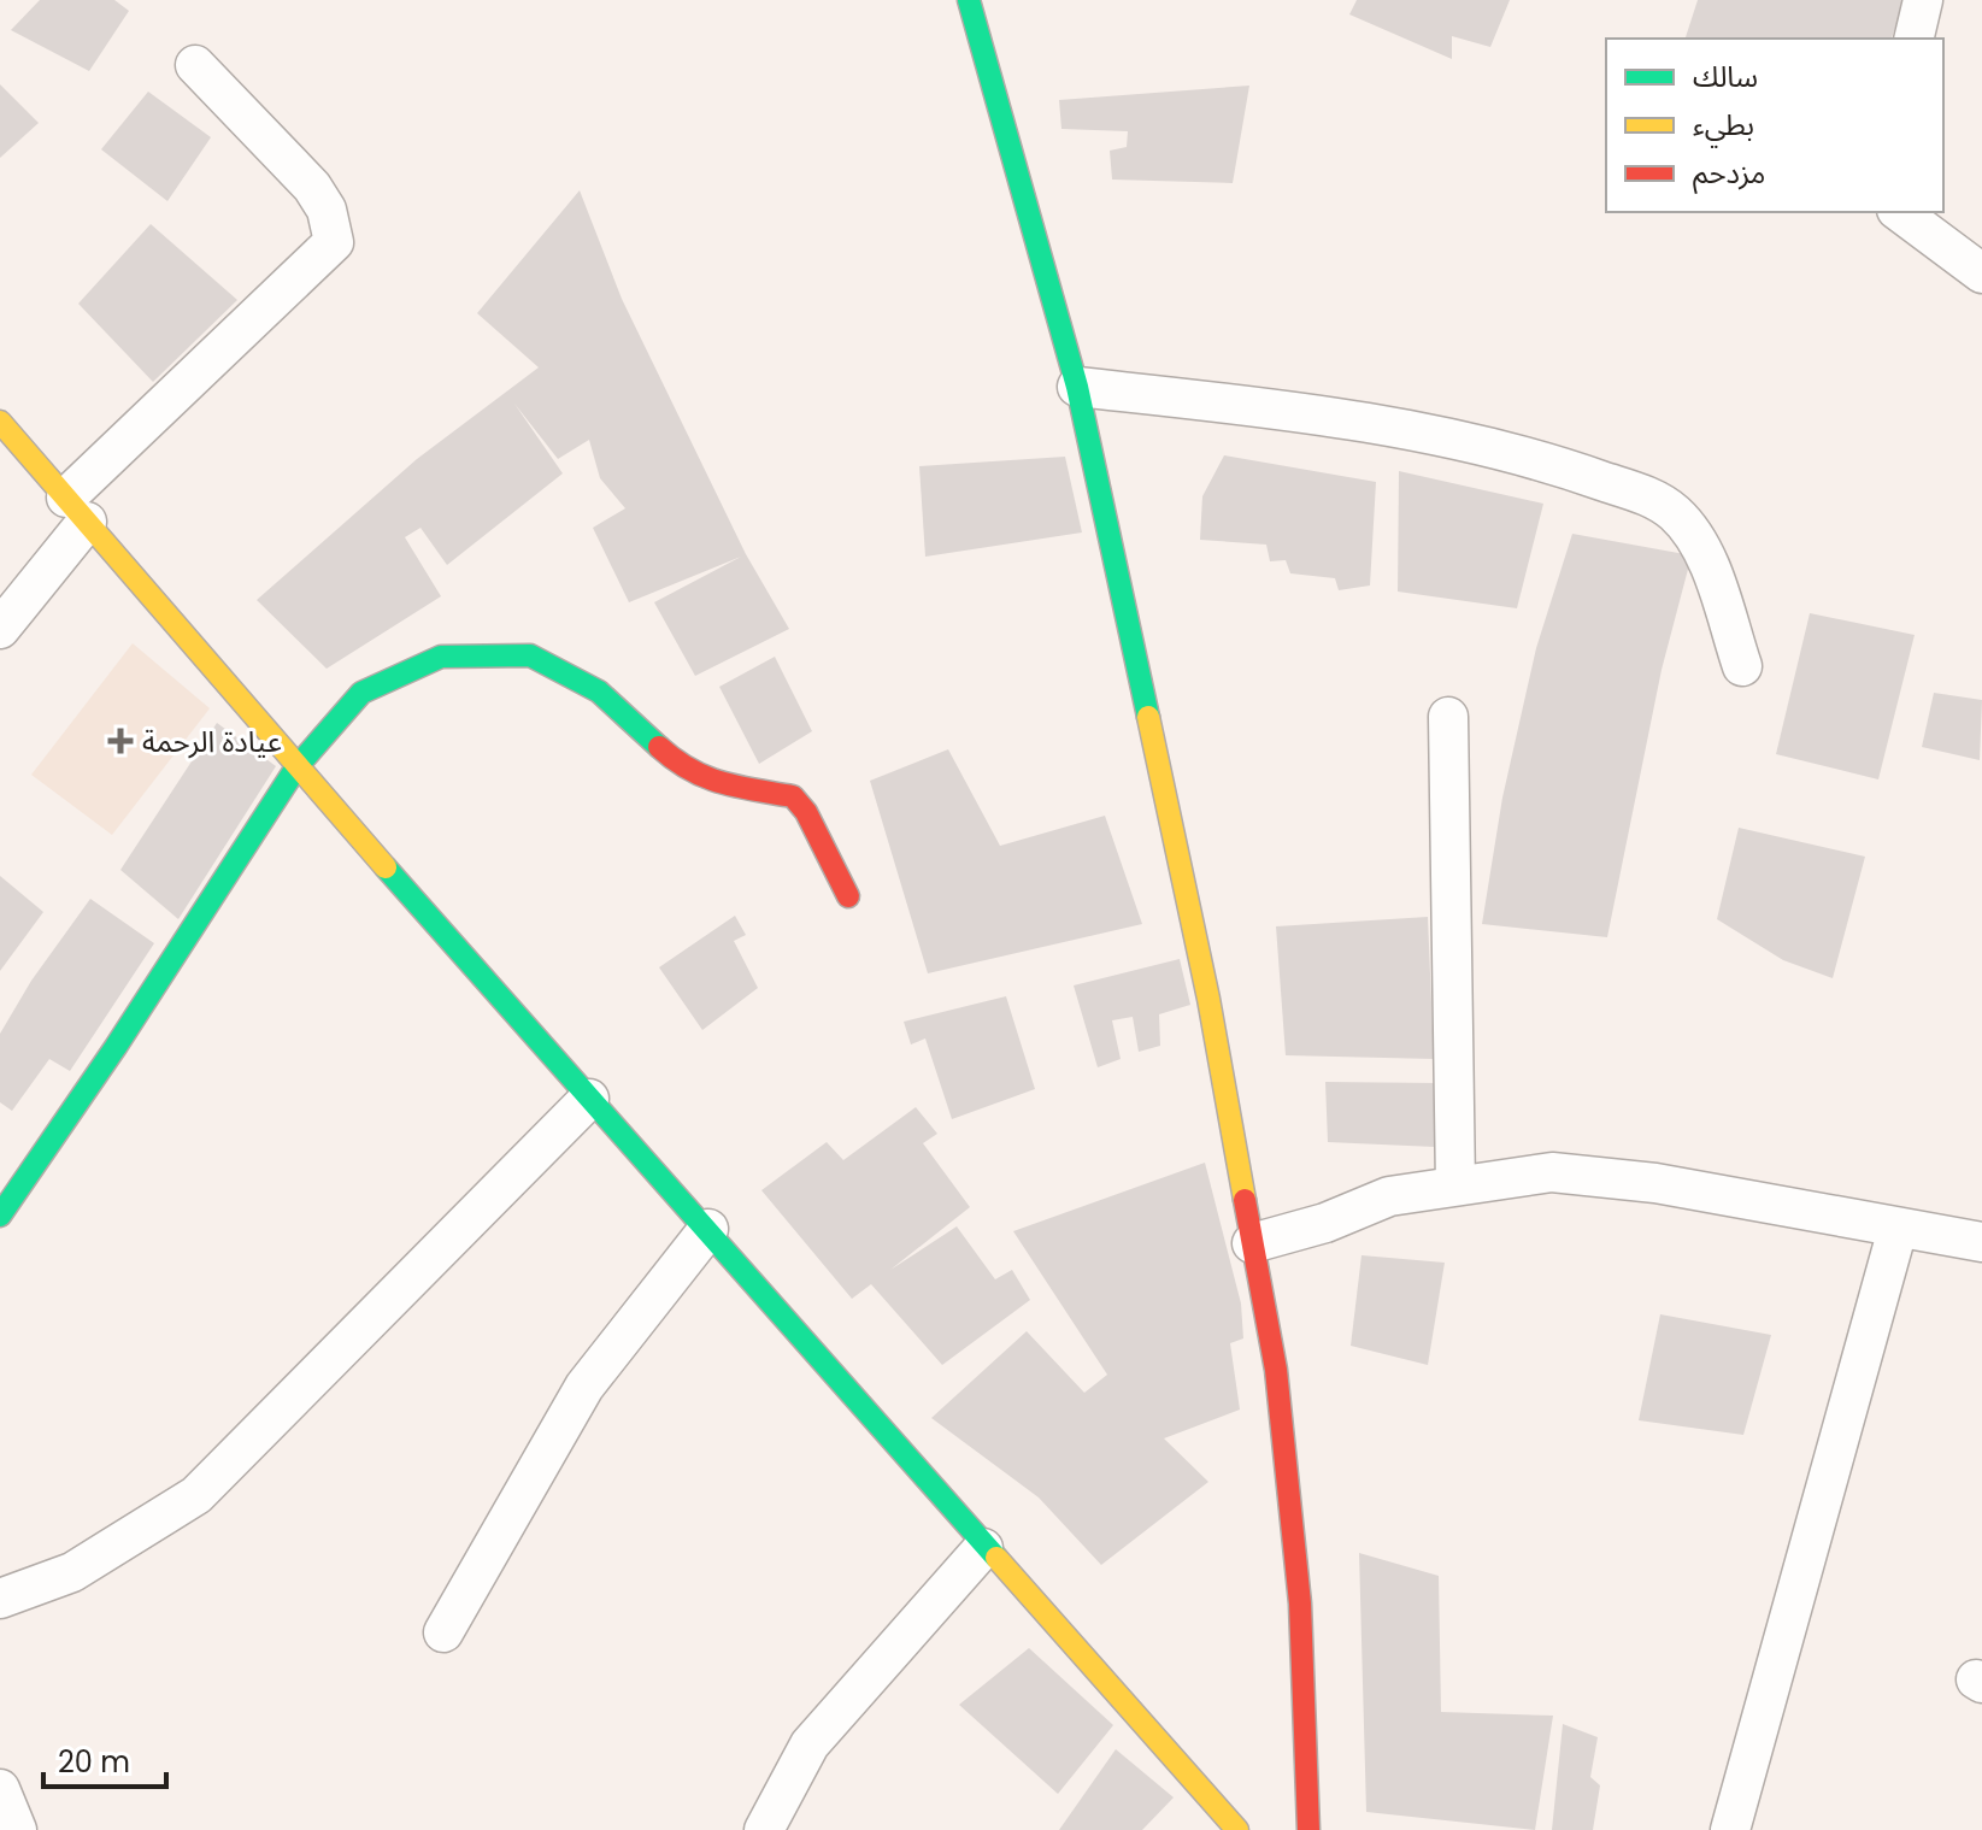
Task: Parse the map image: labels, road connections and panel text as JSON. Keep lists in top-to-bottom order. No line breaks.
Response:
{"places":{"health":["عيادة الرحمة"]},"legend":["سالك","بطيء","مزدحم"],"scale_bar":"20 m"}
